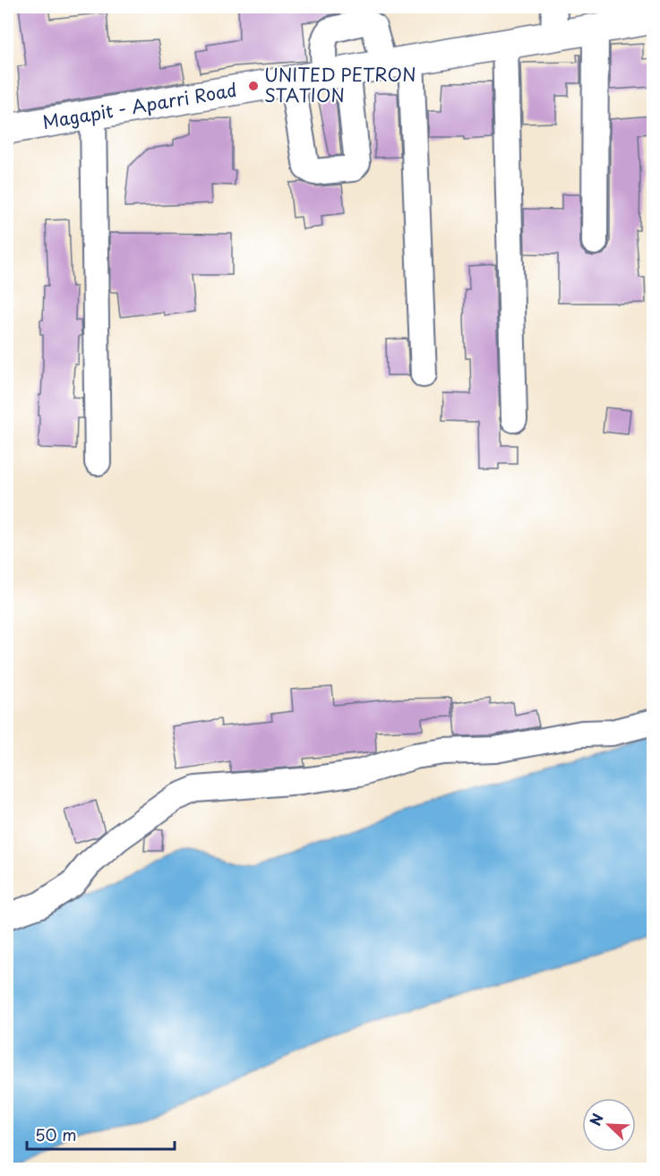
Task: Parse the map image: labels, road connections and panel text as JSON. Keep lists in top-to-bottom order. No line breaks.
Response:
{"streets":{"main road":["Magapit - Aparri Road"]},"places":["UNITED PETRON STATION"],"scale_bar":"50 m","north":"top left"}
